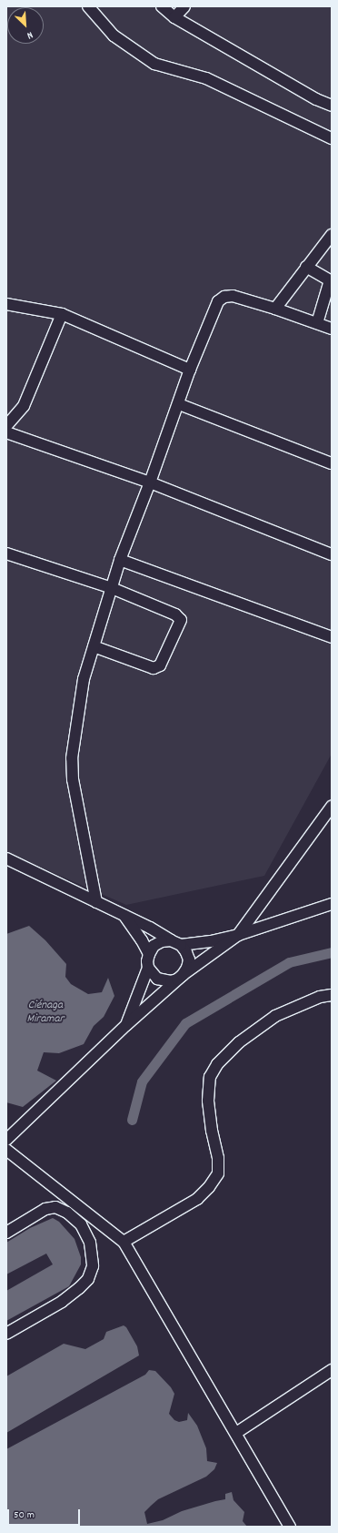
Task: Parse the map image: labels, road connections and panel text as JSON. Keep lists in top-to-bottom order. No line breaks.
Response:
{"water":["Ciénaga Miramar"],"scale_bar":"50 m","north":"bottom right"}
